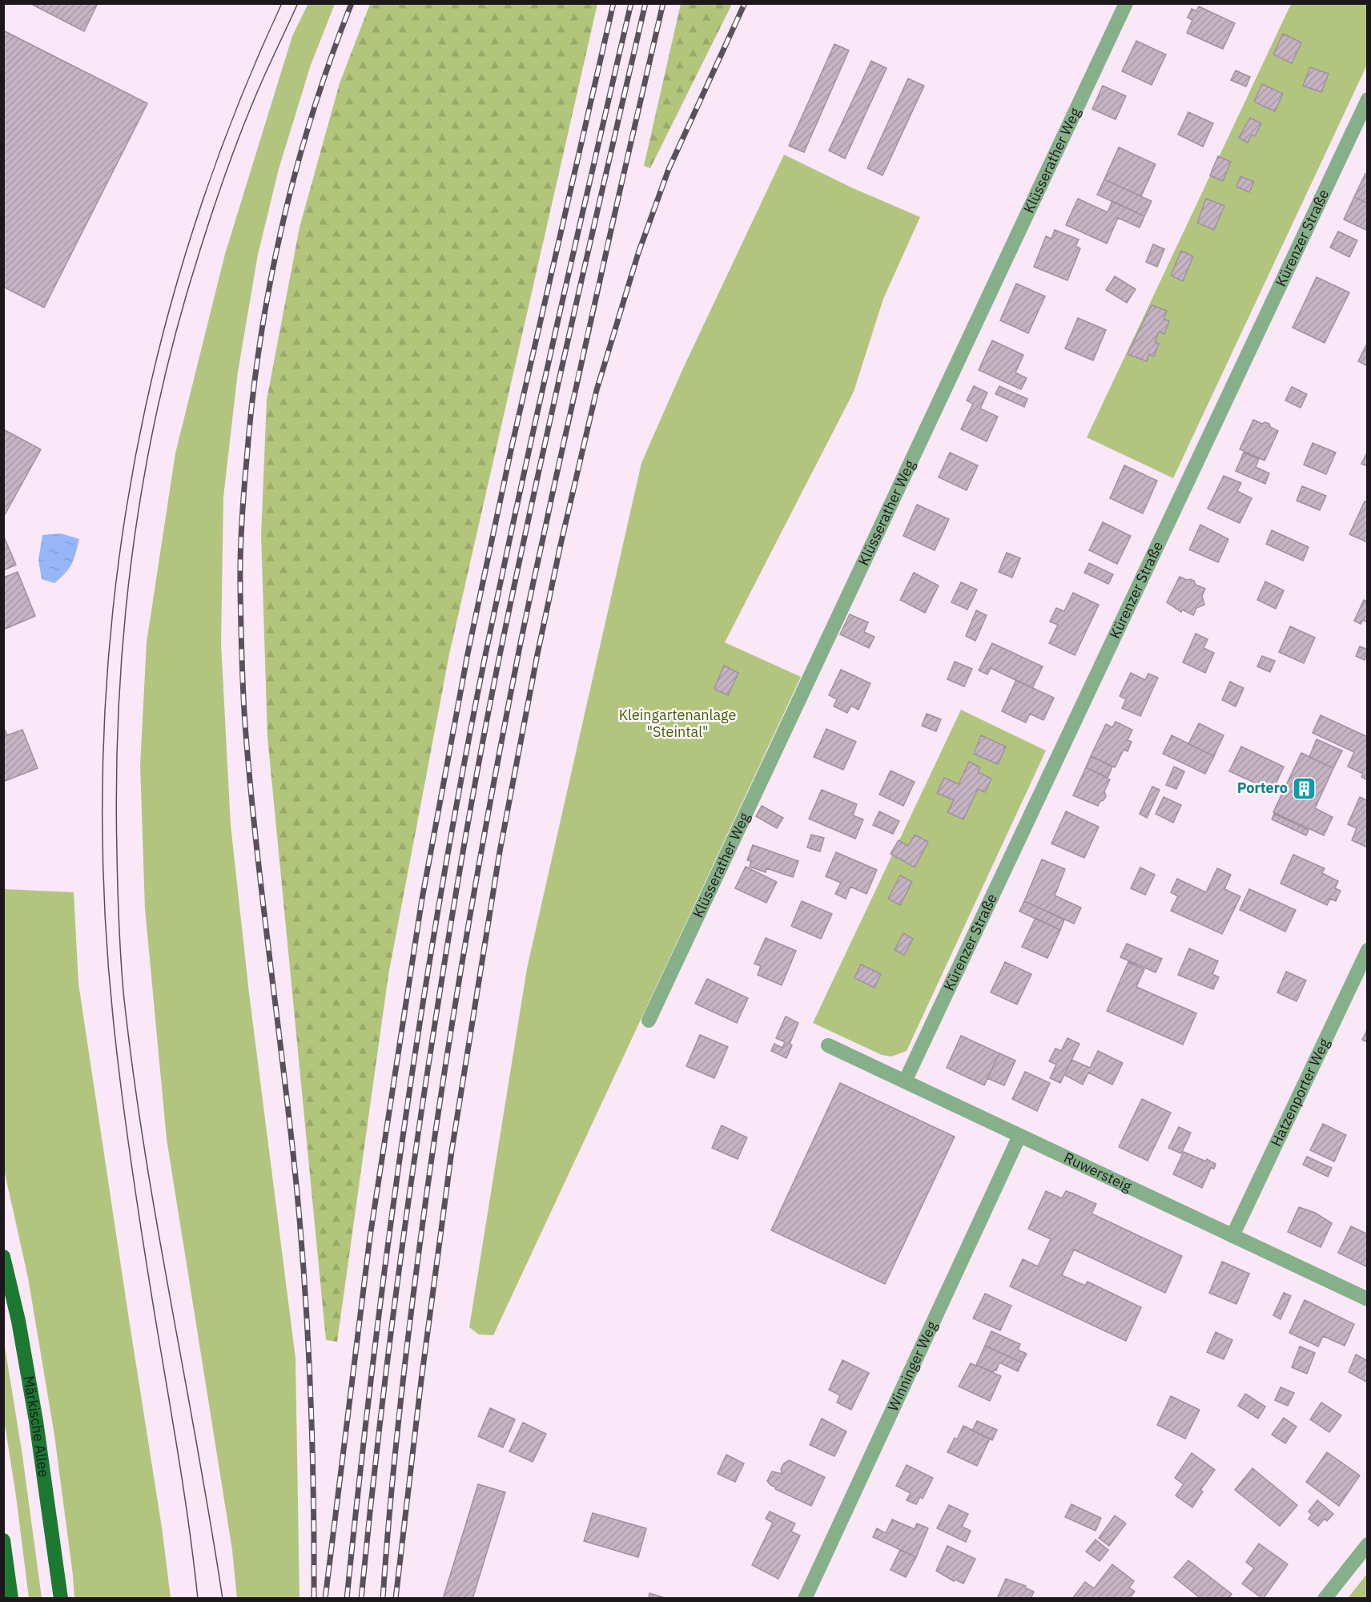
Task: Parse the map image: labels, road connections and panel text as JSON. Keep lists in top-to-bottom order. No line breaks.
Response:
{"streets":{"main road":["Märkische Allee"],"street":["Klüsserather Weg","Kürenzer Straße","Hatzenporter Weg","Ruwersteig","Winninger Weg"]},"crossings":[["Kürenzer Straße","Ruwersteig"],["Hatzenporter Weg","Ruwersteig"],["Ruwersteig","Winninger Weg"]],"parks":["Kleingartenanlage \"Steintal\""],"places":{"building":["Portero"]}}
